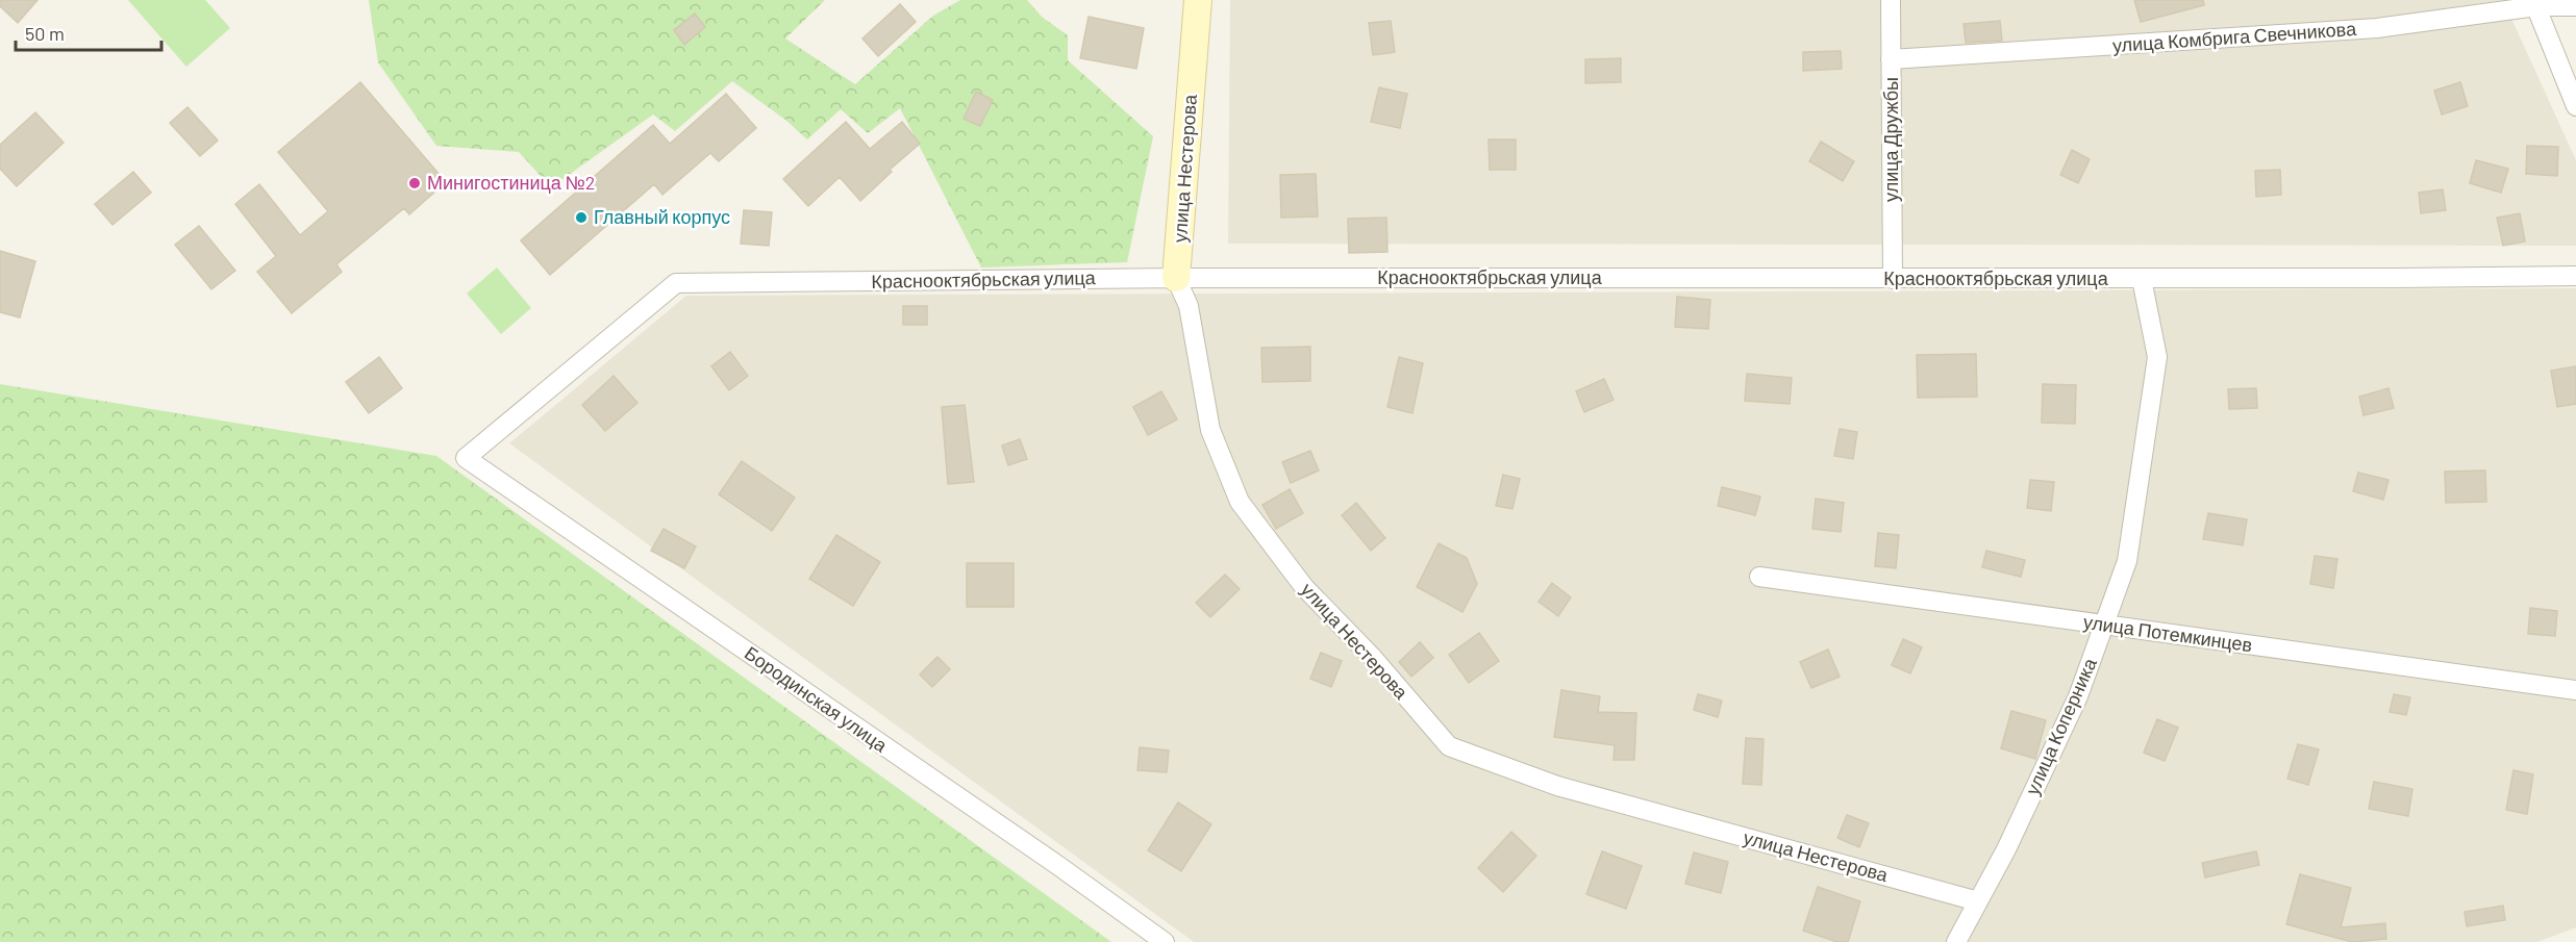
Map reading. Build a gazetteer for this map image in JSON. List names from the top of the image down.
{
  "streets": {
    "street": [
      "улица Комбрига Свечникова",
      "улица Дружбы",
      "улица Нестерова",
      "Краснооктябрьская улица",
      "улица Потемкинцев",
      "Бородинская улица",
      "улица Коперника"
    ]
  },
  "crossings": [
    ["улица Комбрига Свечникова", "улица Дружбы"],
    ["улица Дружбы", "Краснооктябрьская улица"],
    ["улица Нестерова", "Краснооктябрьская улица"],
    ["улица Нестерова", "улица Коперника"],
    ["Краснооктябрьская улица", "Бородинская улица"],
    ["Краснооктябрьская улица", "улица Коперника"],
    ["улица Потемкинцев", "улица Коперника"]
  ],
  "places": ["Минигостиница №2", "Главный корпус"],
  "scale_bar": "50 m"
}
